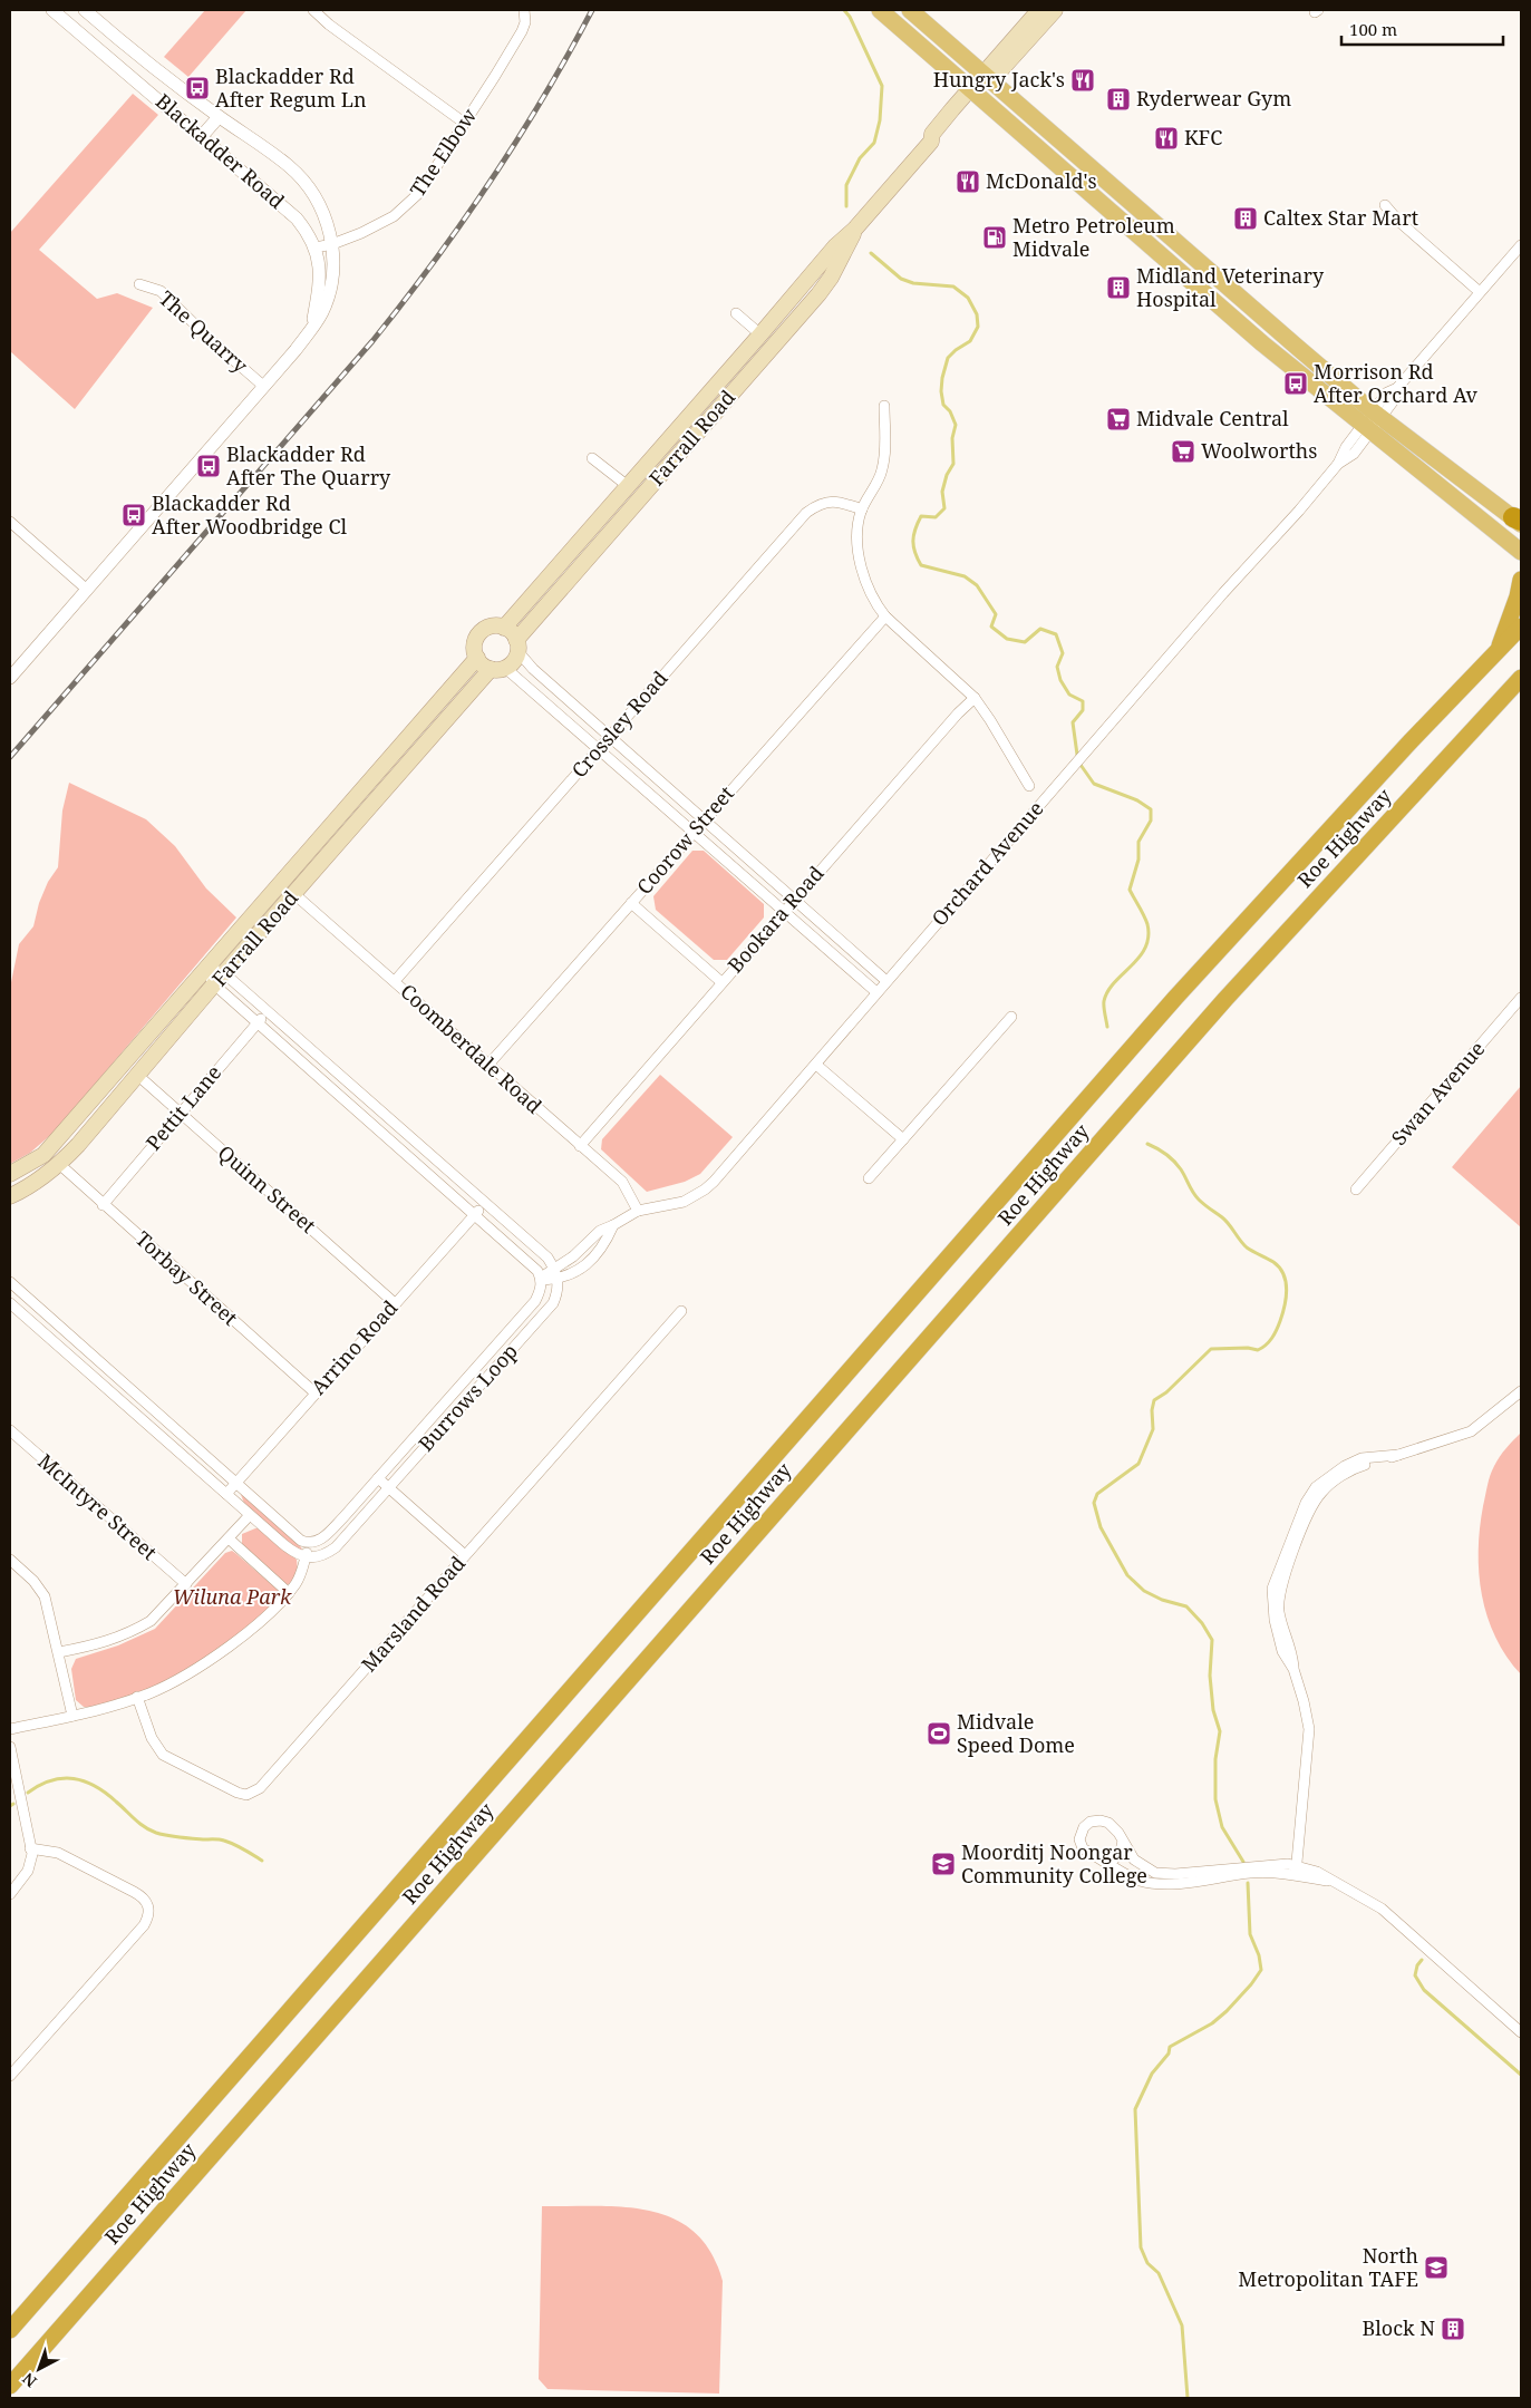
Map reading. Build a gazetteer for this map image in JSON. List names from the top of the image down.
{
  "streets": {
    "highway": ["Roe Highway"],
    "main road": ["Farrall Road"],
    "street": [
      "Blackadder Road",
      "The Elbow",
      "The Quarry",
      "Crossley Road",
      "Coorow Street",
      "Orchard Avenue",
      "Bookara Road",
      "Coomberdale Road",
      "Swan Avenue",
      "Pettit Lane",
      "Quinn Street",
      "Torbay Street",
      "Arrino Road",
      "Burrows Loop",
      "McIntyre Street",
      "Marsland Road"
    ]
  },
  "crossings": [
    ["Blackadder Road", "The Elbow"],
    ["Blackadder Road", "The Quarry"],
    ["Farrall Road", "Coomberdale Road"],
    ["Farrall Road", "Quinn Street"],
    ["Farrall Road", "Torbay Street"],
    ["Crossley Road", "Coomberdale Road"],
    ["Coorow Street", "Coomberdale Road"],
    ["Orchard Avenue", "Coomberdale Road"],
    ["Orchard Avenue", "Burrows Loop"],
    ["Bookara Road", "Coomberdale Road"],
    ["Pettit Lane", "Quinn Street"],
    ["Pettit Lane", "Torbay Street"],
    ["Quinn Street", "Arrino Road"],
    ["Torbay Street", "Arrino Road"]
  ],
  "parks": ["Wiluna Park"],
  "places": {
    "restaurant": ["Hungry Jack's", "KFC", "McDonald's"],
    "bus stop": [
      "Blackadder Rd After Regum Ln",
      "Morrison Rd After Orchard Av",
      "Blackadder Rd After The Quarry",
      "Blackadder Rd After Woodbridge Cl"
    ],
    "building": [
      "Ryderwear Gym",
      "Caltex Star Mart",
      "Midland Veterinary Hospital",
      "Block N"
    ],
    "fuel station": ["Metro Petroleum Midvale"],
    "supermarket": ["Midvale Central", "Woolworths"],
    "sports": ["Midvale Speed Dome"],
    "school or university": ["Moorditj Noongar Community College", "North Metropolitan TAFE"]
  },
  "scale_bar": "100 m",
  "north": "bottom left"
}
